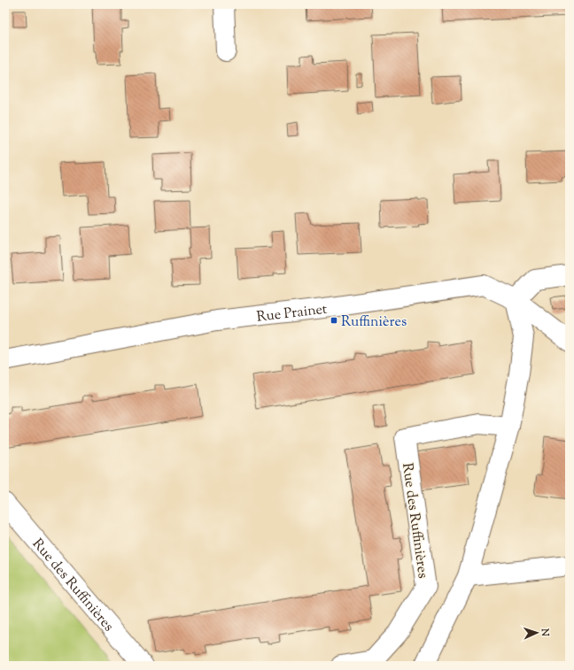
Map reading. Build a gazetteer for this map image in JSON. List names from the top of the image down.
{
  "streets": {
    "street": ["Rue Prainet", "Rue des Ruffinières"]
  },
  "places": {
    "transit": ["Ruffinières"]
  },
  "north": "right"
}
